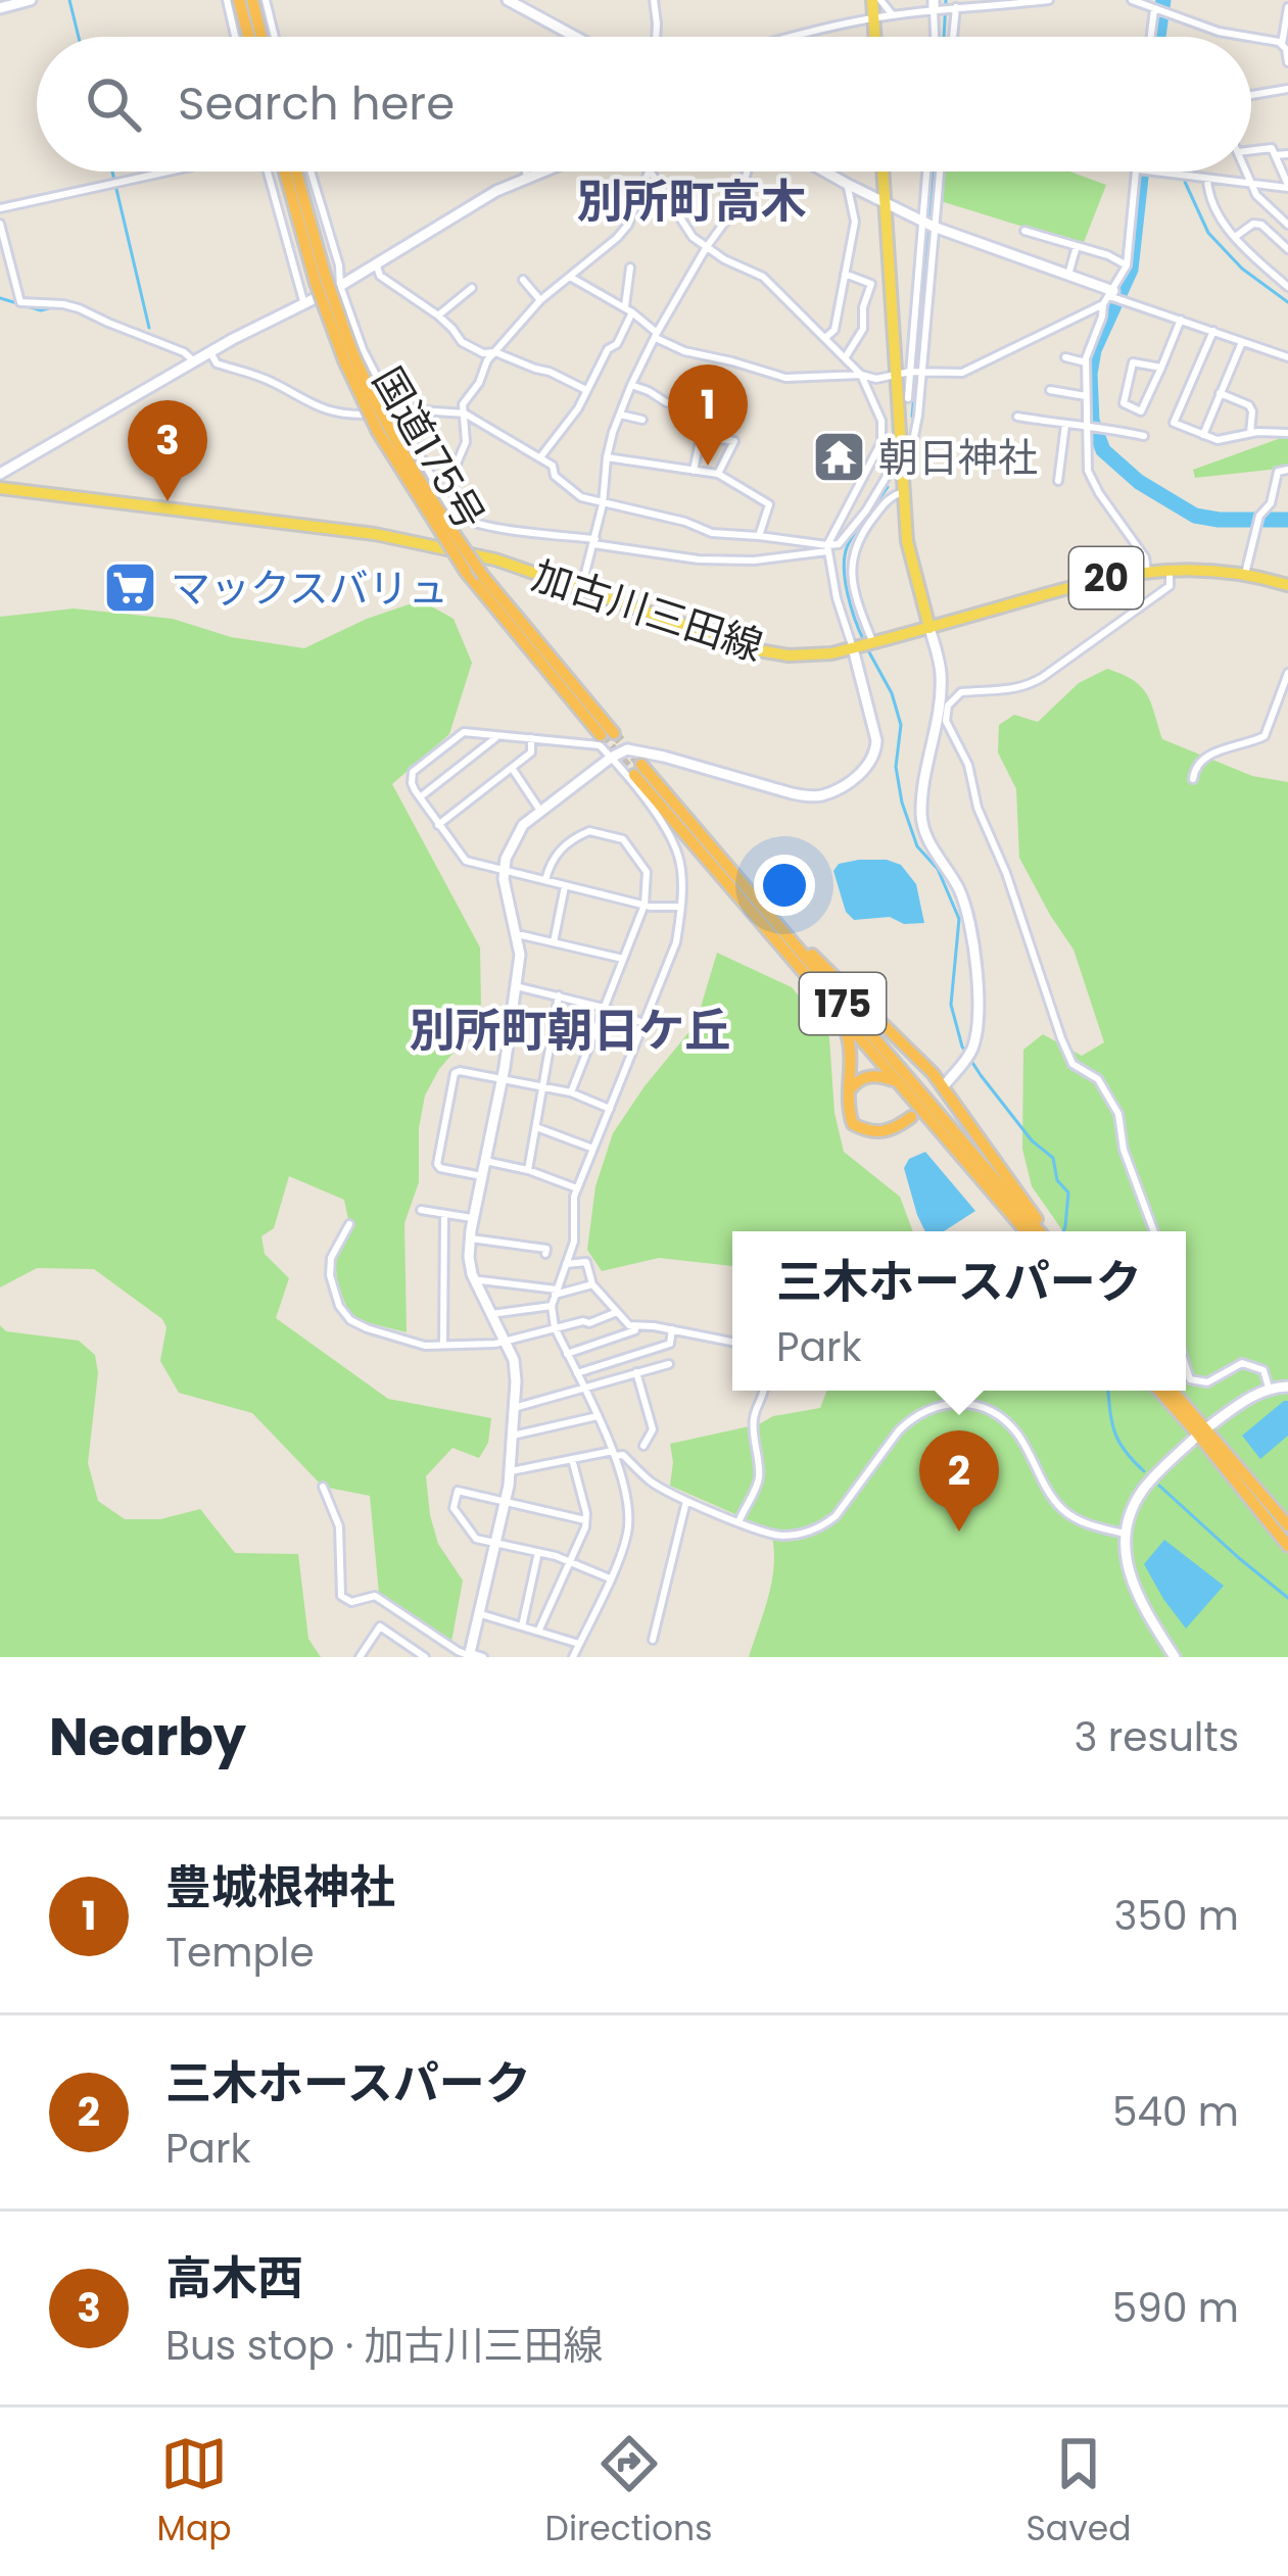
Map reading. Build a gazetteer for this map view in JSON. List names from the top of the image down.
{
  "streets": {
    "highway": ["国道175号", "175"],
    "main road": ["20", "加古川三田線"]
  },
  "districts": ["別所町高木", "別所町朝日ケ丘"],
  "places": {
    "temple": ["朝日神社"],
    "supermarket": ["マックスバリュ"]
  },
  "page": {
    "search": "Search here",
    "pins": ["1", "3", "2"],
    "popup": ["三木ホースパーク", "Park"],
    "heading": ["Nearby", "3 results"],
    "list": [
      {
        "mark": "1",
        "name": "豊城根神社",
        "note": "Temple",
        "value": "350 m"
      },
      {
        "mark": "2",
        "name": "三木ホースパーク",
        "note": "Park",
        "value": "540 m"
      },
      {
        "mark": "3",
        "name": "高木西",
        "note": "Bus stop · 加古川三田線",
        "value": "590 m"
      }
    ],
    "nav": ["Map", "Directions", "Saved"]
  }
}
